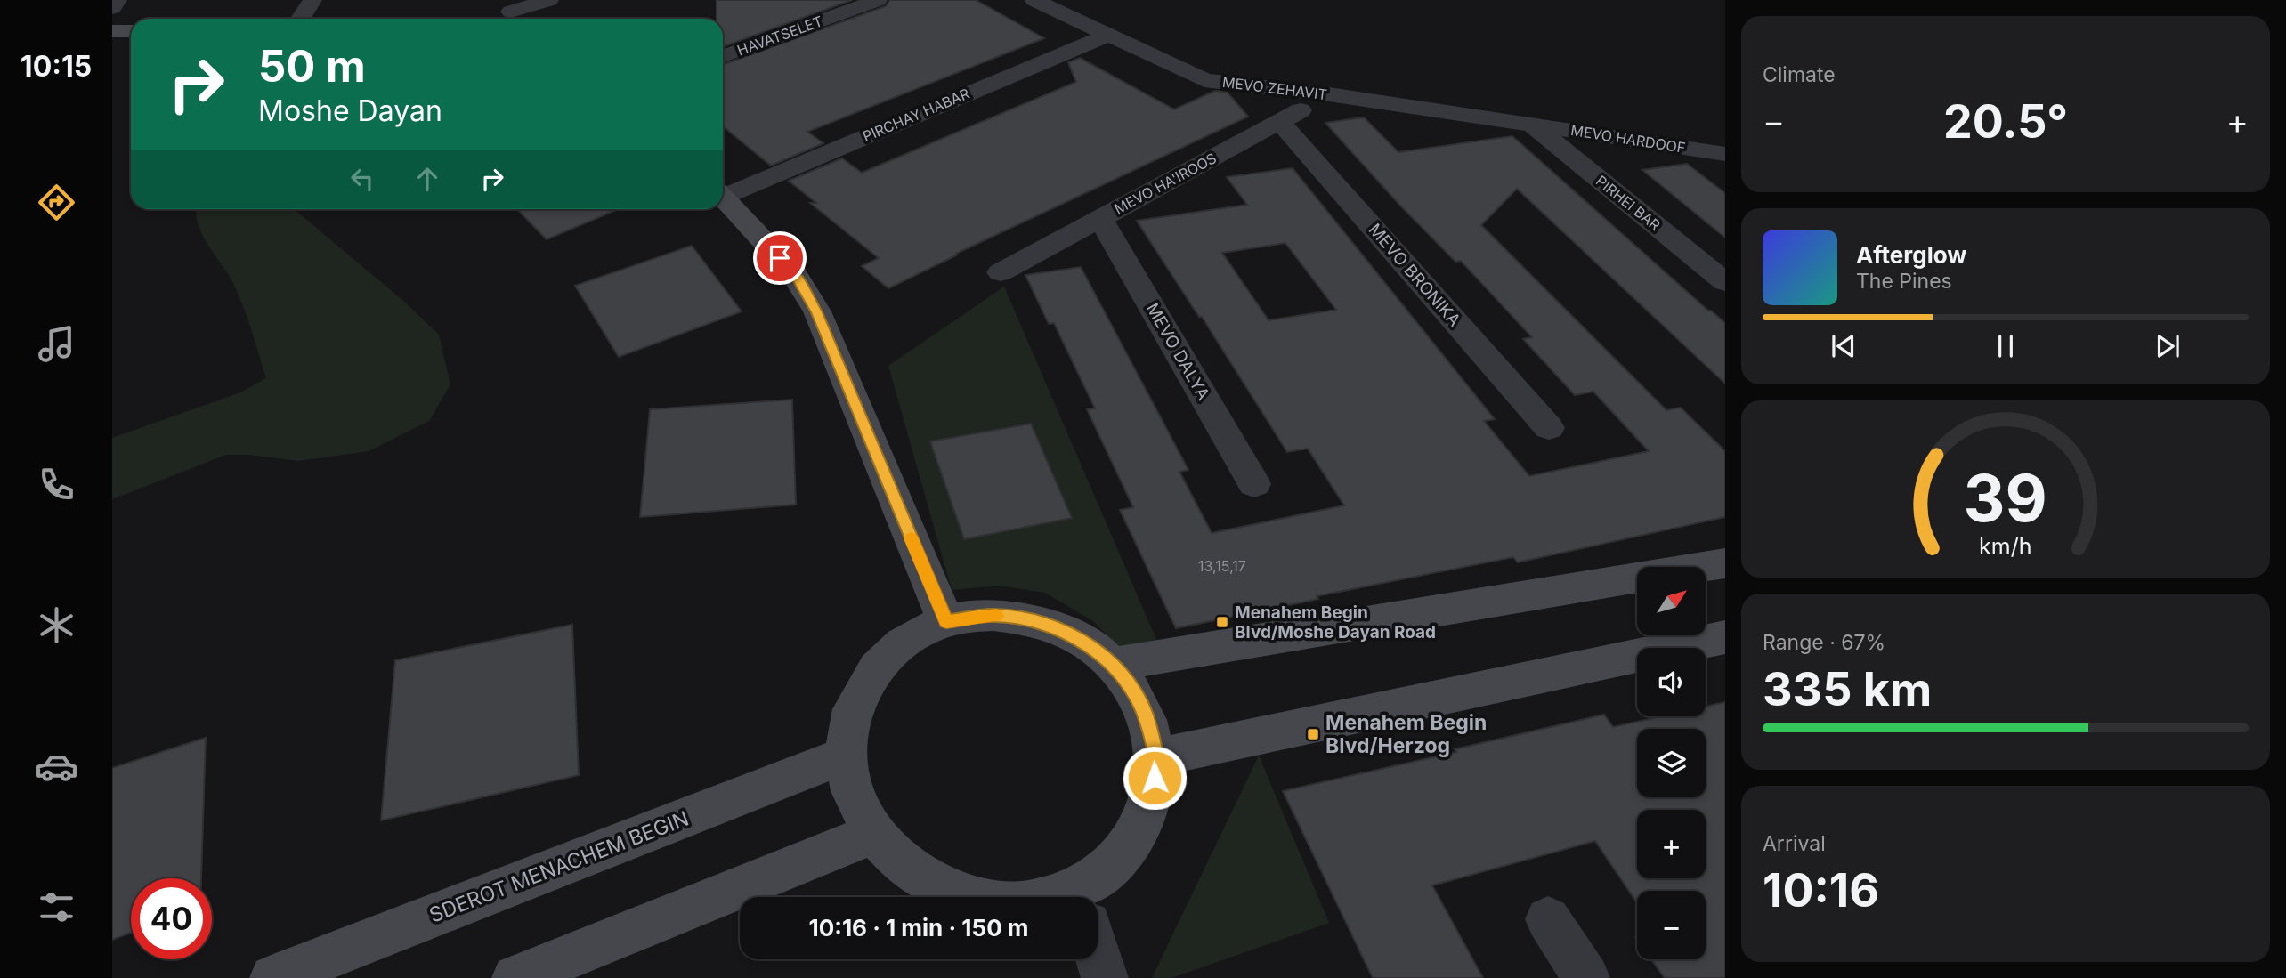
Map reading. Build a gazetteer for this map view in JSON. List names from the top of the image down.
{
  "streets": {
    "street": [
      "HAVATSELET",
      "MEVO ZEHAVIT",
      "PIRCHAY HABAR",
      "MEVO HARDOOF",
      "MEVO HA'IROOS",
      "PIRHEI BAR",
      "MEVO BRONIKA",
      "MEVO DALYA",
      "SDEROT MENACHEM BEGIN"
    ]
  },
  "crossings": [
    ["MEVO ZEHAVIT", "PIRCHAY HABAR"],
    ["MEVO ZEHAVIT", "MEVO HARDOOF"],
    ["MEVO ZEHAVIT", "MEVO HA'IROOS"],
    ["MEVO ZEHAVIT", "PIRHEI BAR"],
    ["MEVO HARDOOF", "PIRHEI BAR"],
    ["MEVO HA'IROOS", "MEVO BRONIKA"],
    ["MEVO HA'IROOS", "MEVO DALYA"]
  ],
  "places": {
    "transit": ["Menahem Begin Blvd/Moshe Dayan Road", "Menahem Begin Blvd/Herzog"]
  },
  "house_numbers": ["13,15,17"],
  "north": "top right",
  "page": {
    "tabs": "10:15",
    "tile": [
      "Climate",
      ["Range · 67%", "335 km"],
      ["Arrival", "10:16"]
    ],
    "turn": ["50 m", "Moshe Dayan"],
    "heat": ["−", "20.5°", "+"],
    "song": ["Afterglow", "The Pines"],
    "map_buttons": ["+", "−"],
    "limit": "40",
    "trip": "10:16 · 1 min · 150 m",
    "gauge": ["39", "km/h"]
  }
}
